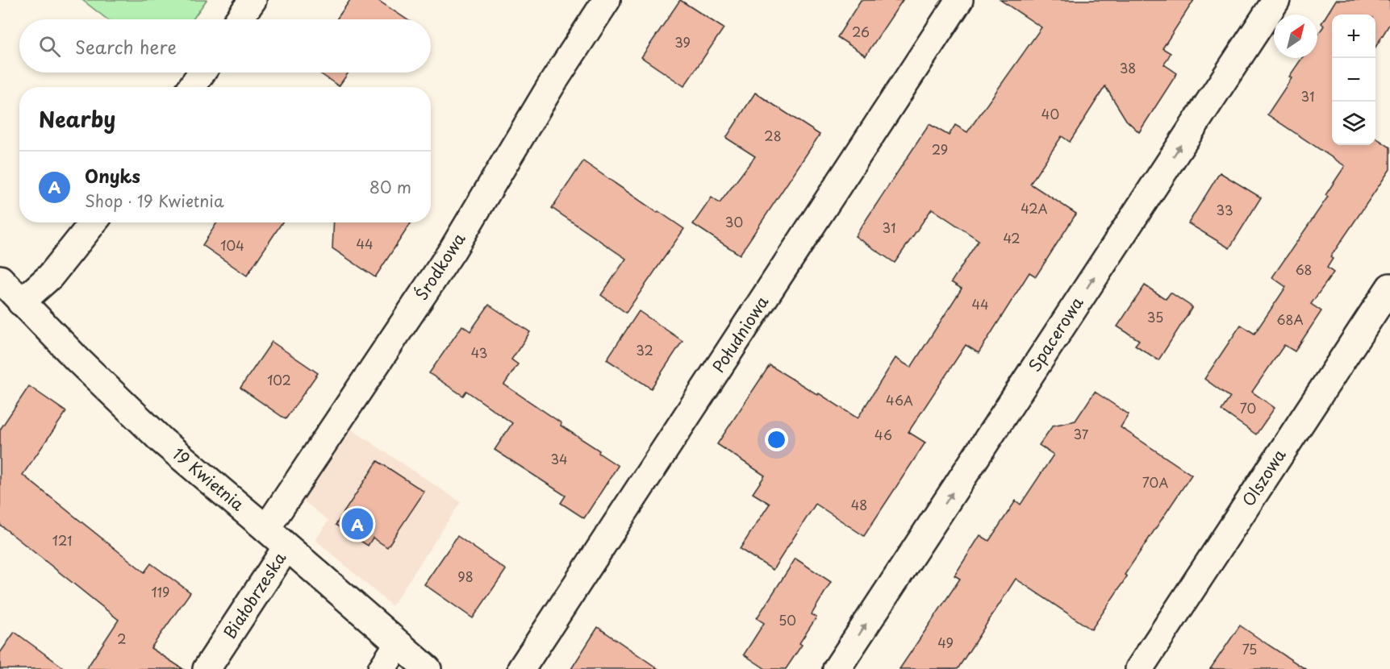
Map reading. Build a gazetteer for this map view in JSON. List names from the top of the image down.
{
  "streets": {
    "street": [
      "Środkowa",
      "Południowa",
      "Spacerowa",
      "Olszowa",
      "19 Kwietnia",
      "Białobrzeska"
    ]
  },
  "crossings": [
    ["Środkowa", "19 Kwietnia"],
    ["19 Kwietnia", "Białobrzeska"]
  ],
  "one_way": ["Spacerowa"],
  "house_numbers": [
    "26",
    "39",
    "38",
    "31",
    "40",
    "28",
    "29",
    "42A",
    "33",
    "30",
    "31",
    "42",
    "44",
    "104",
    "68",
    "44",
    "35",
    "68A",
    "32",
    "43",
    "102",
    "46A",
    "70",
    "37",
    "46",
    "34",
    "70A",
    "48",
    "121",
    "98",
    "119",
    "50",
    "2",
    "49",
    "75"
  ],
  "north": "top right",
  "page": {
    "map_buttons": ["+", "−"],
    "search": "Search here",
    "heading": "Nearby",
    "list": [
      {
        "mark": "A",
        "name": "Onyks",
        "note": "Shop · 19 Kwietnia",
        "value": "80 m"
      }
    ],
    "pins": "A"
  }
}
